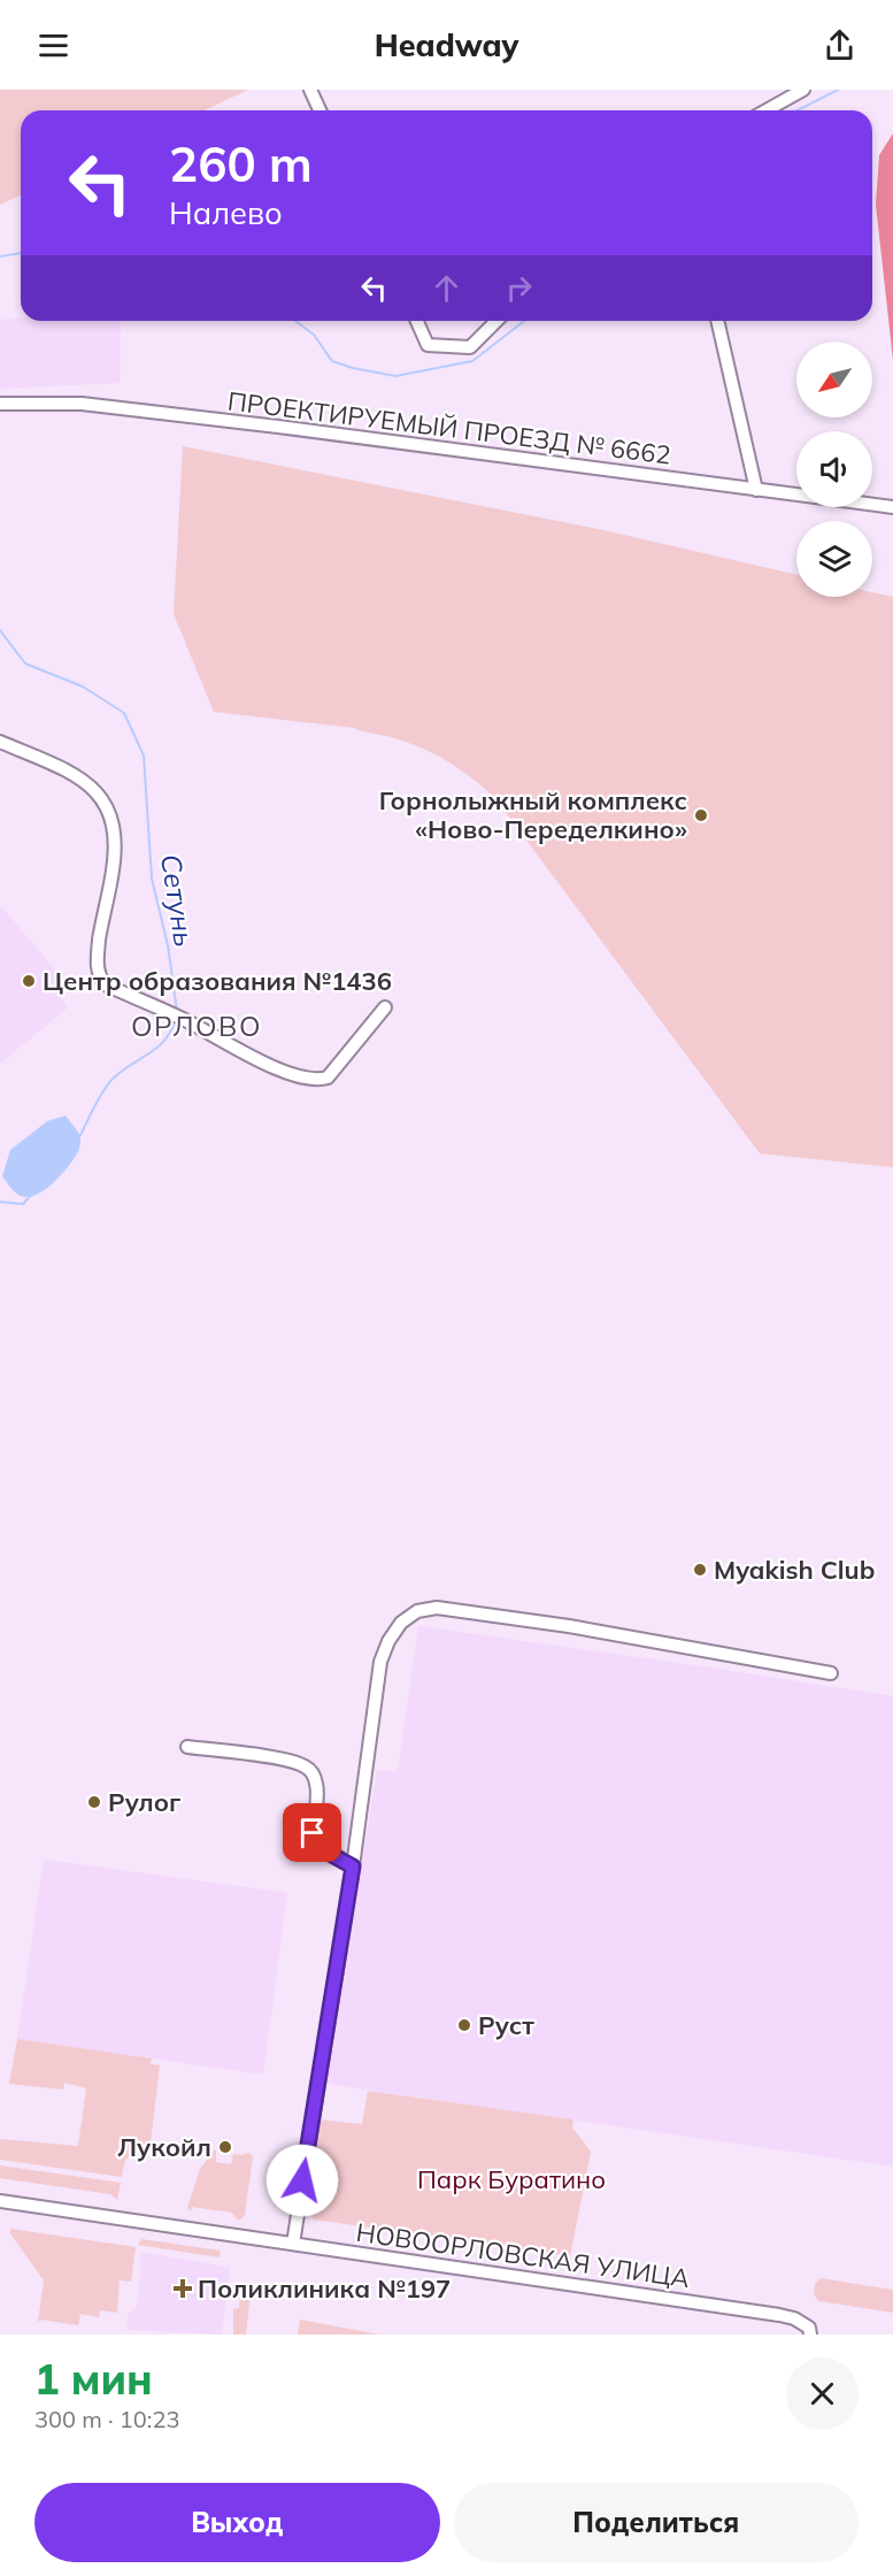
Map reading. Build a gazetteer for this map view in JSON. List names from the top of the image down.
{
  "streets": {
    "street": ["ПРОЕКТИРУЕМЫЙ ПРОЕЗД № 6662", "НОВООРЛОВСКАЯ УЛИЦА"]
  },
  "districts": ["ОРЛОВО"],
  "water": ["Сетунь"],
  "parks": ["Парк Буратино"],
  "places": {
    "other": [
      "Горнолыжный комплекс «Ново-Переделкино»",
      "Центр образования №1436",
      "Myakish Club",
      "Рулог",
      "Руст",
      "Лукойл"
    ],
    "health": ["Поликлиника №197"]
  },
  "north": "bottom left",
  "page": {
    "header": "Headway",
    "turn": ["260 m", "Налево"],
    "heading": ["1 мин", "300 m · 10:23"],
    "buttons": ["Выход", "Поделиться"]
  }
}
